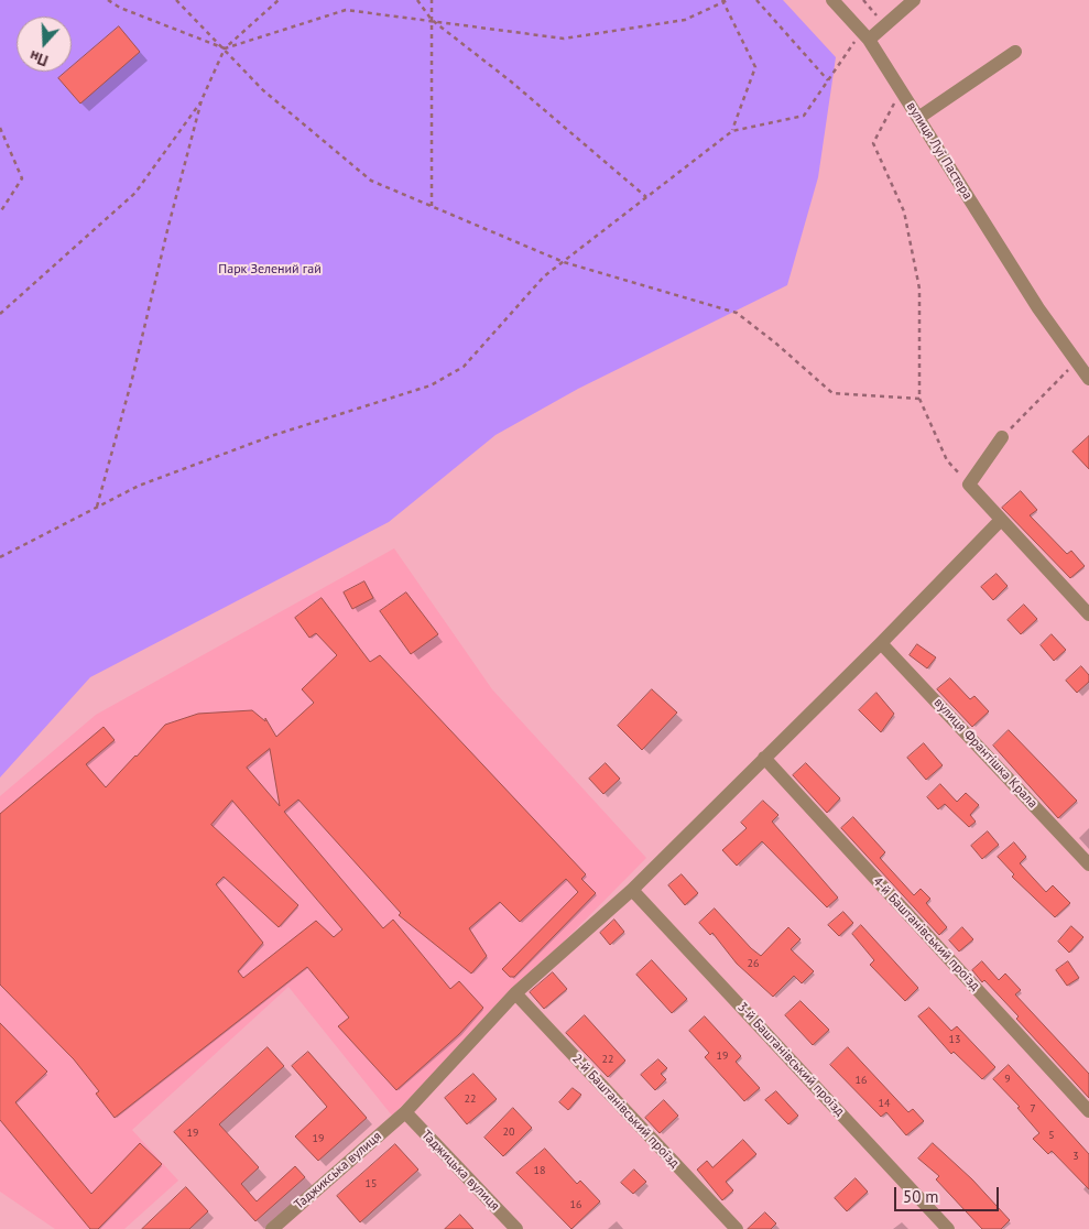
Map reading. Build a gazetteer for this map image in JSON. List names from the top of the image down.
{
  "streets": {
    "street": [
      "вулиця Луї Пастера",
      "вулиця Франтішка Крала",
      "4-й Баштанівський проїзд",
      "3-й Баштанівський проїзд",
      "2-й Баштанівський проїзд",
      "Таджикська вулиця",
      "Таджицька вулиця"
    ]
  },
  "crossings": [
    ["вулиця Франтішка Крала", "Таджикська вулиця"],
    ["4-й Баштанівський проїзд", "Таджикська вулиця"],
    ["3-й Баштанівський проїзд", "Таджикська вулиця"],
    ["2-й Баштанівський проїзд", "Таджикська вулиця"],
    ["Таджикська вулиця", "Таджицька вулиця"]
  ],
  "parks": ["Парк Зелений гай"],
  "house_numbers": [
    "26",
    "13",
    "19",
    "22",
    "9",
    "16",
    "22",
    "14",
    "7",
    "20",
    "19",
    "5",
    "19",
    "3",
    "18",
    "15",
    "16"
  ],
  "scale_bar": "50 m",
  "north": "bottom"
}
